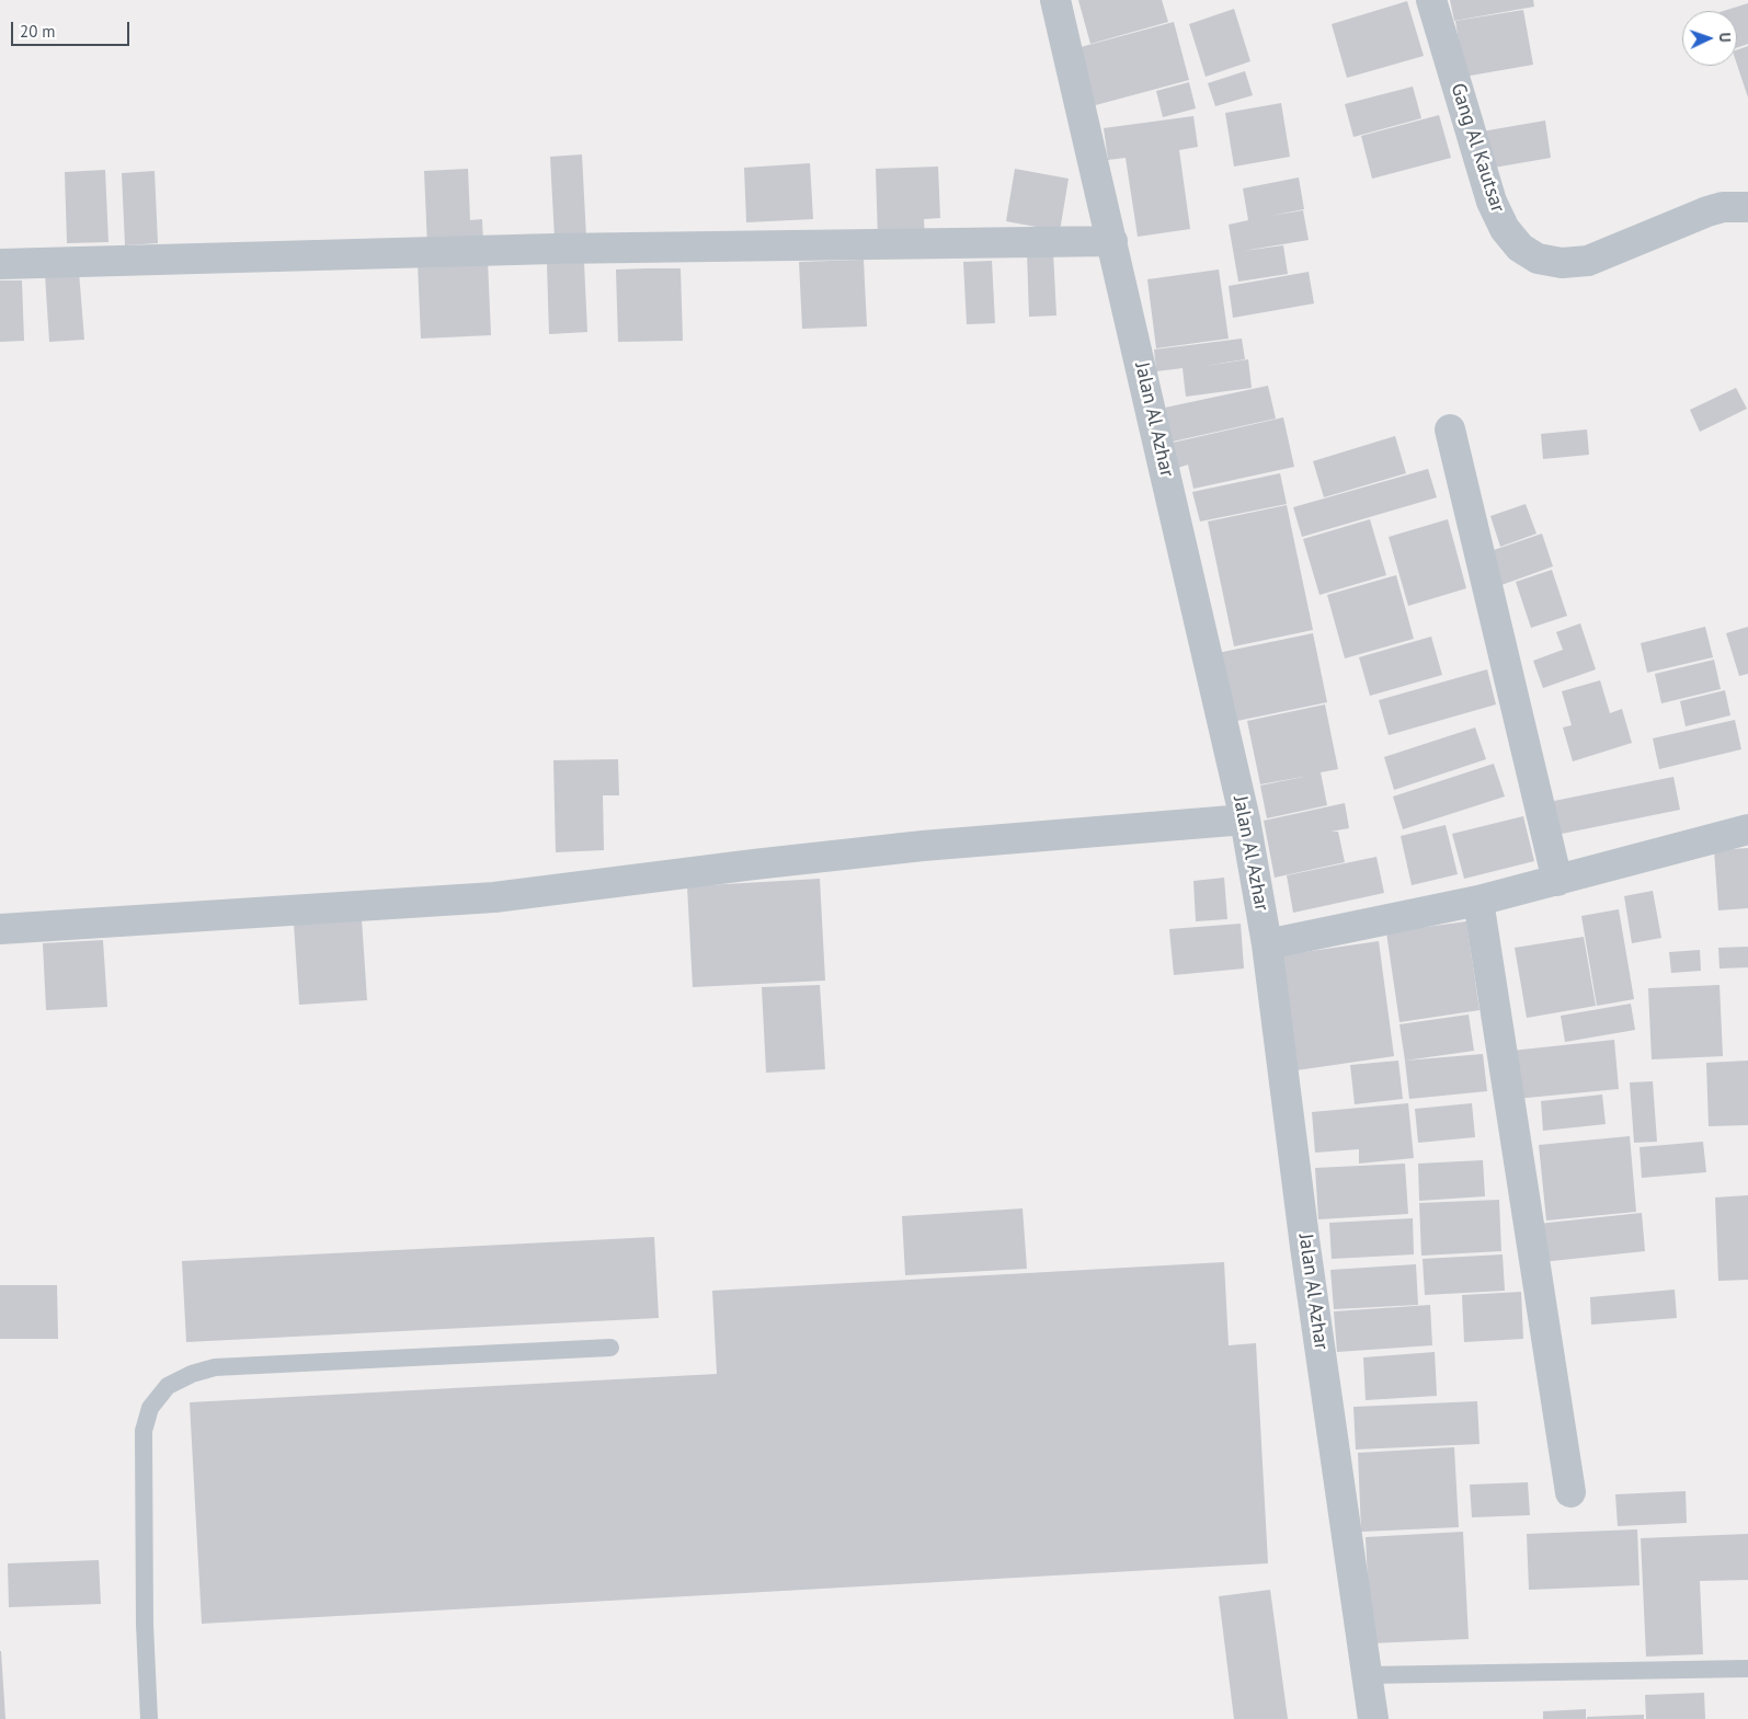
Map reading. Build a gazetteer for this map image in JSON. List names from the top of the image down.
{
  "streets": {
    "street": ["Gang Al Kautsar", "Jalan Al Azhar"]
  },
  "scale_bar": "20 m",
  "north": "right"
}
